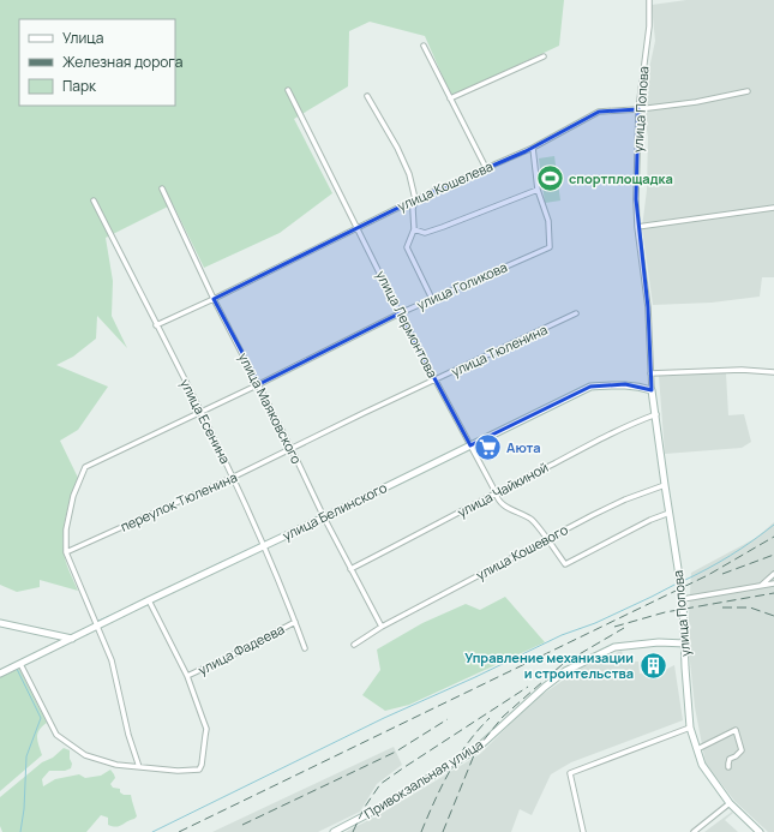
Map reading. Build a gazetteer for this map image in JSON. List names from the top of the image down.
{
  "streets": {
    "street": [
      "улица Попова",
      "улица Кошелева",
      "улица Голикова",
      "улица Лермонтова",
      "улица Тюленина",
      "улица Маяковского",
      "улица Есенина",
      "улица Чайкиной",
      "переулок Тюленина",
      "улица Белинского",
      "улица Кошевого",
      "улица Фадеева",
      "Привокзальная улица"
    ]
  },
  "crossings": [
    ["улица Попова", "улица Кошелева"],
    ["улица Попова", "улица Лермонтова"],
    ["улица Попова", "улица Чайкиной"],
    ["улица Попова", "улица Белинского"],
    ["улица Попова", "улица Кошевого"],
    ["улица Попова", "Привокзальная улица"],
    ["улица Кошелева", "улица Голикова"],
    ["улица Кошелева", "улица Лермонтова"],
    ["улица Кошелева", "улица Маяковского"],
    ["улица Кошелева", "улица Есенина"],
    ["улица Голикова", "улица Лермонтова"],
    ["улица Голикова", "улица Маяковского"],
    ["улица Голикова", "улица Есенина"],
    ["улица Голикова", "переулок Тюленина"],
    ["улица Лермонтова", "улица Тюленина"],
    ["улица Лермонтова", "улица Чайкиной"],
    ["улица Лермонтова", "улица Белинского"],
    ["улица Лермонтова", "улица Кошевого"],
    ["улица Тюленина", "улица Маяковского"],
    ["улица Тюленина", "переулок Тюленина"],
    ["улица Маяковского", "улица Чайкиной"],
    ["улица Маяковского", "переулок Тюленина"],
    ["улица Маяковского", "улица Белинского"],
    ["улица Маяковского", "улица Кошевого"],
    ["улица Есенина", "переулок Тюленина"],
    ["улица Есенина", "улица Белинского"],
    ["улица Есенина", "улица Фадеева"]
  ],
  "places": {
    "sports": ["спортплощадка"],
    "supermarket": ["Аюта"],
    "building": ["Управление механизации и строительства"]
  },
  "legend": ["Улица", "Железная дорога", "Парк"]
}
